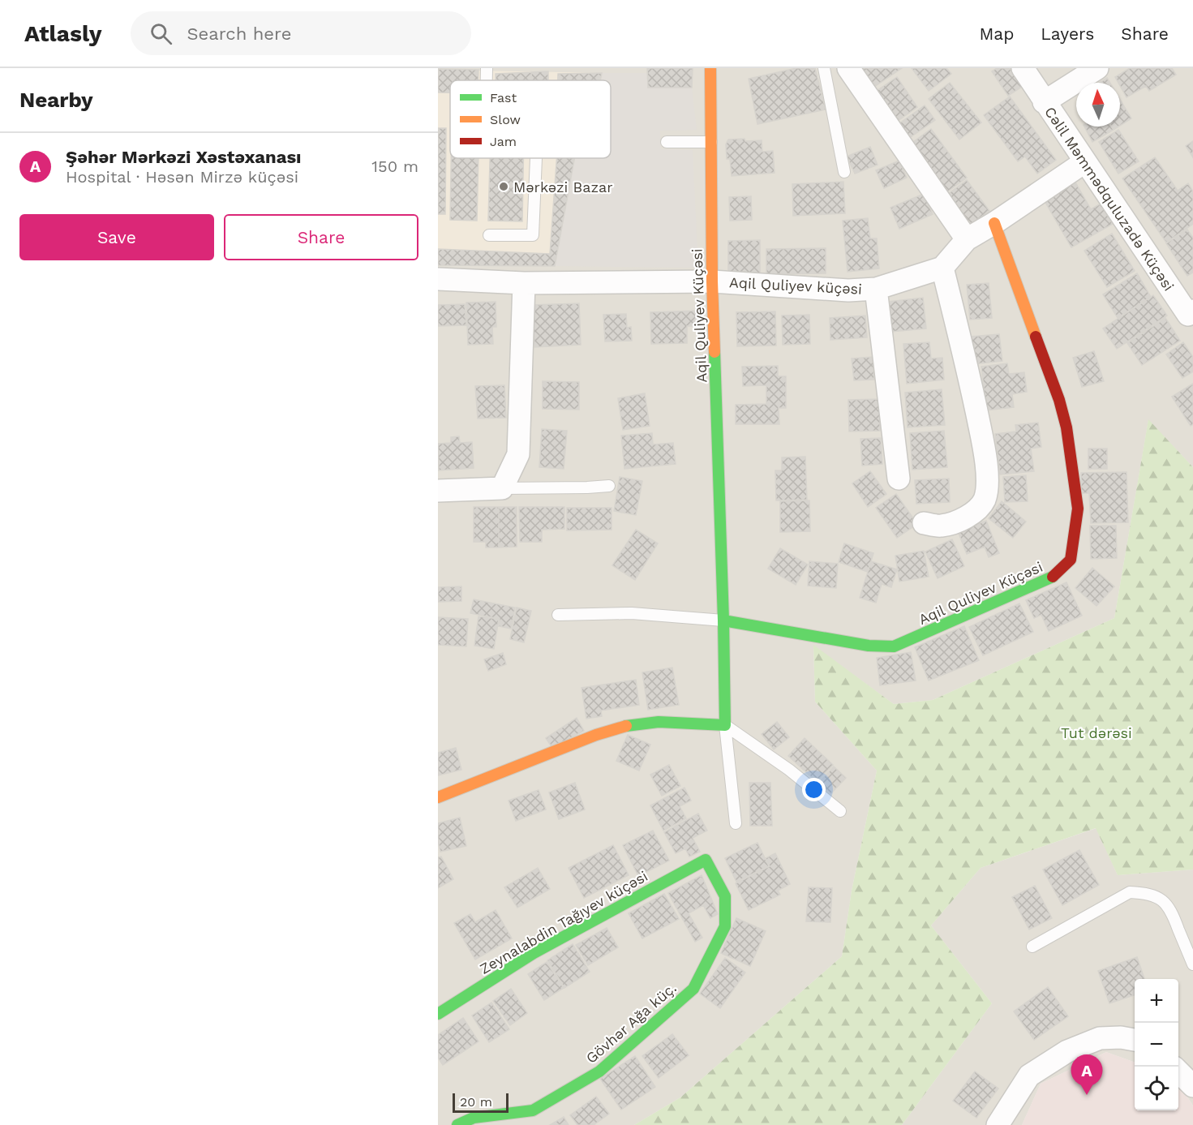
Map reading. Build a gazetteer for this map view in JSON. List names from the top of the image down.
{
  "streets": {
    "street": [
      "Cəlil Məmmədquluzadə Küçəsi",
      "Aqil Quliyev küçəsi",
      "Aqil Quliyev Küçəsi",
      "Zeynalabdin Tağıyev küçəsi",
      "Gövhər Ağa küç."
    ]
  },
  "crossings": [
    ["Aqil Quliyev küçəsi", "Aqil Quliyev Küçəsi"],
    ["Zeynalabdin Tağıyev küçəsi", "Gövhər Ağa küç."]
  ],
  "parks": ["Tut dərəsi"],
  "places": ["Mərkəzi Bazar"],
  "legend": ["Fast", "Slow", "Jam"],
  "scale_bar": "20 m",
  "north": "top",
  "page": {
    "header": "Atlasly",
    "search": "Search here",
    "nav": ["Map", "Layers", "Share"],
    "heading": "Nearby",
    "list": [
      {
        "mark": "A",
        "name": "Şəhər Mərkəzi Xəstəxanası",
        "note": "Hospital · Həsən Mirzə küçəsi",
        "value": "150 m"
      }
    ],
    "buttons": ["Save", "Share"],
    "map_buttons": ["+", "−"],
    "pins": "A",
    "scale": "20 m"
  }
}
